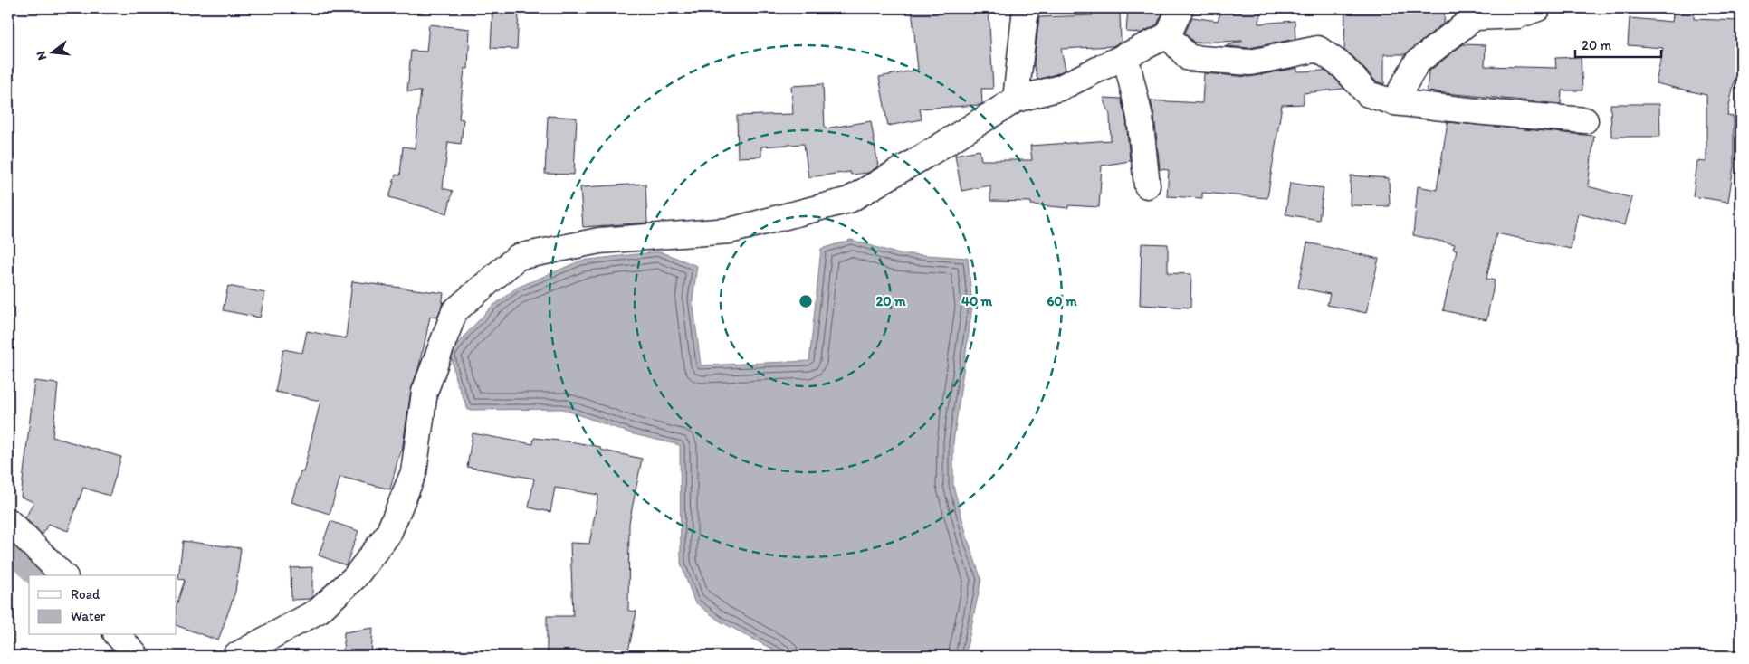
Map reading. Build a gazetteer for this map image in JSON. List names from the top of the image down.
{
  "legend": ["Road", "Water"],
  "scale_bar": "20 m",
  "north": "left",
  "rings": ["20 m", "40 m", "60 m"]
}
